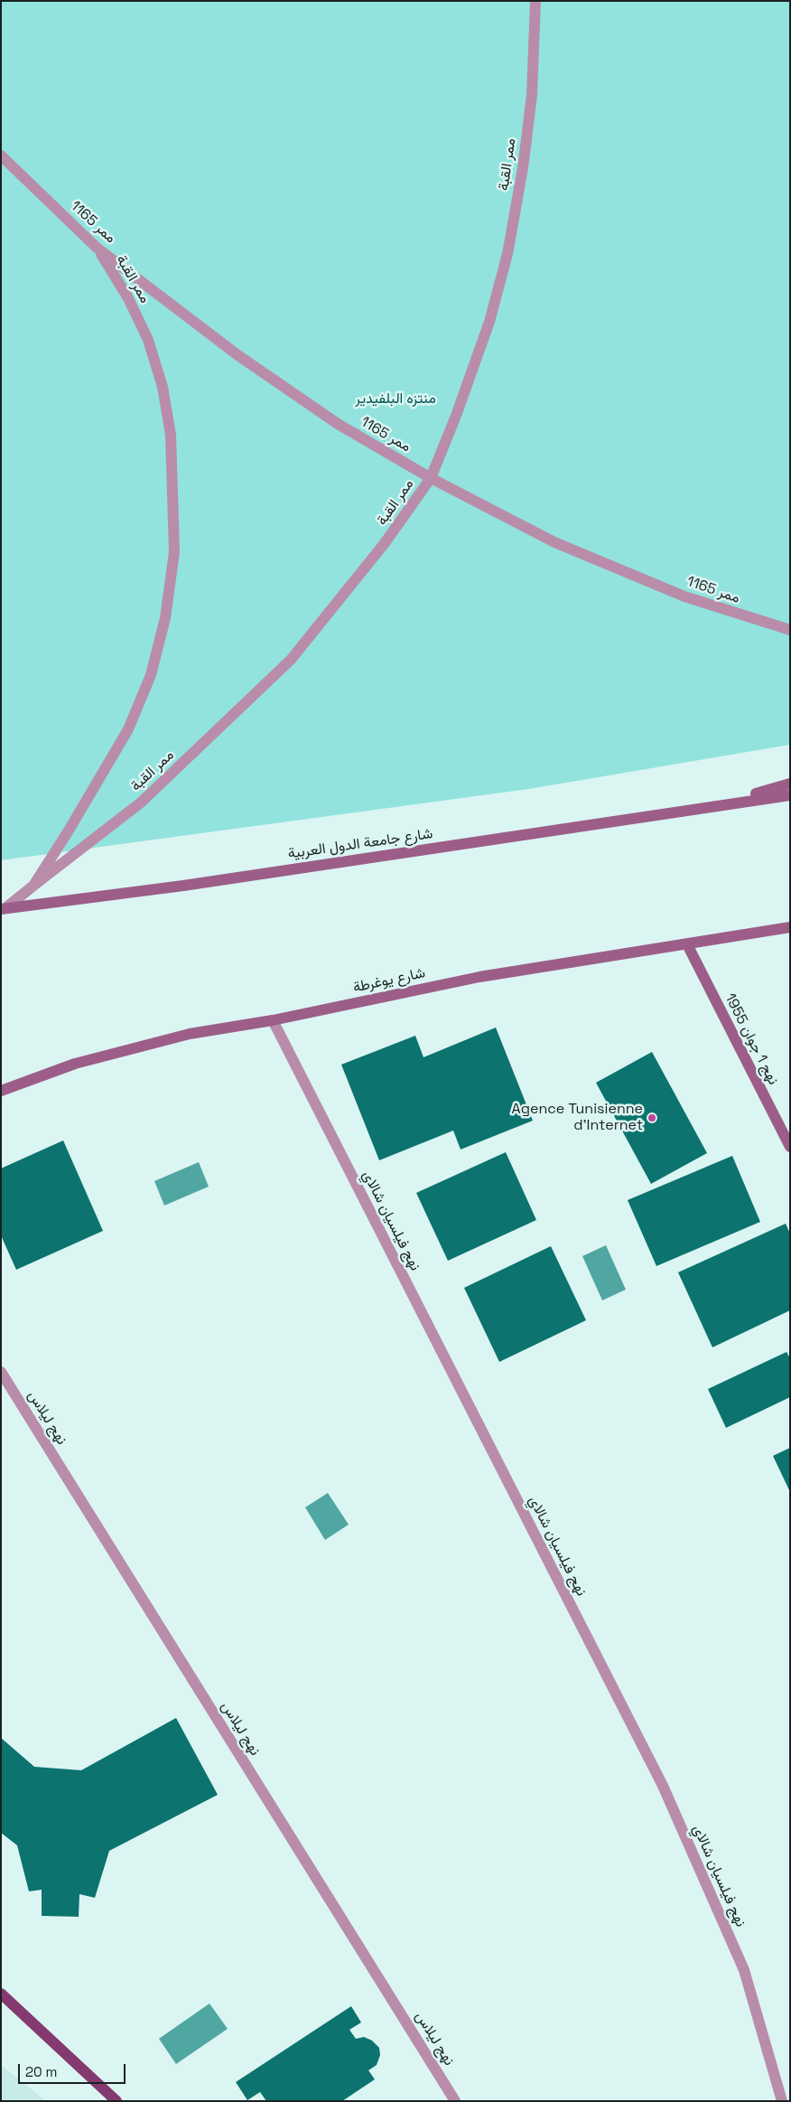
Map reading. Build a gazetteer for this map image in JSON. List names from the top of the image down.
{
  "streets": {
    "street": [
      "ممر القبة",
      "ممر 1165",
      "شارع جامعة الدول العربية",
      "شارع يوغرطة",
      "نهج 1 جوان 1955",
      "نهج فيلسيان شالاي",
      "نهج ليلاس"
    ]
  },
  "crossings": [
    ["ممر القبة", "ممر 1165"],
    ["ممر القبة", "شارع جامعة الدول العربية"],
    ["شارع يوغرطة", "نهج 1 جوان 1955"],
    ["شارع يوغرطة", "نهج فيلسيان شالاي"]
  ],
  "parks": ["منتزه البلفيدير"],
  "places": ["Agence Tunisienne d'Internet"],
  "scale_bar": "20 m"
}
